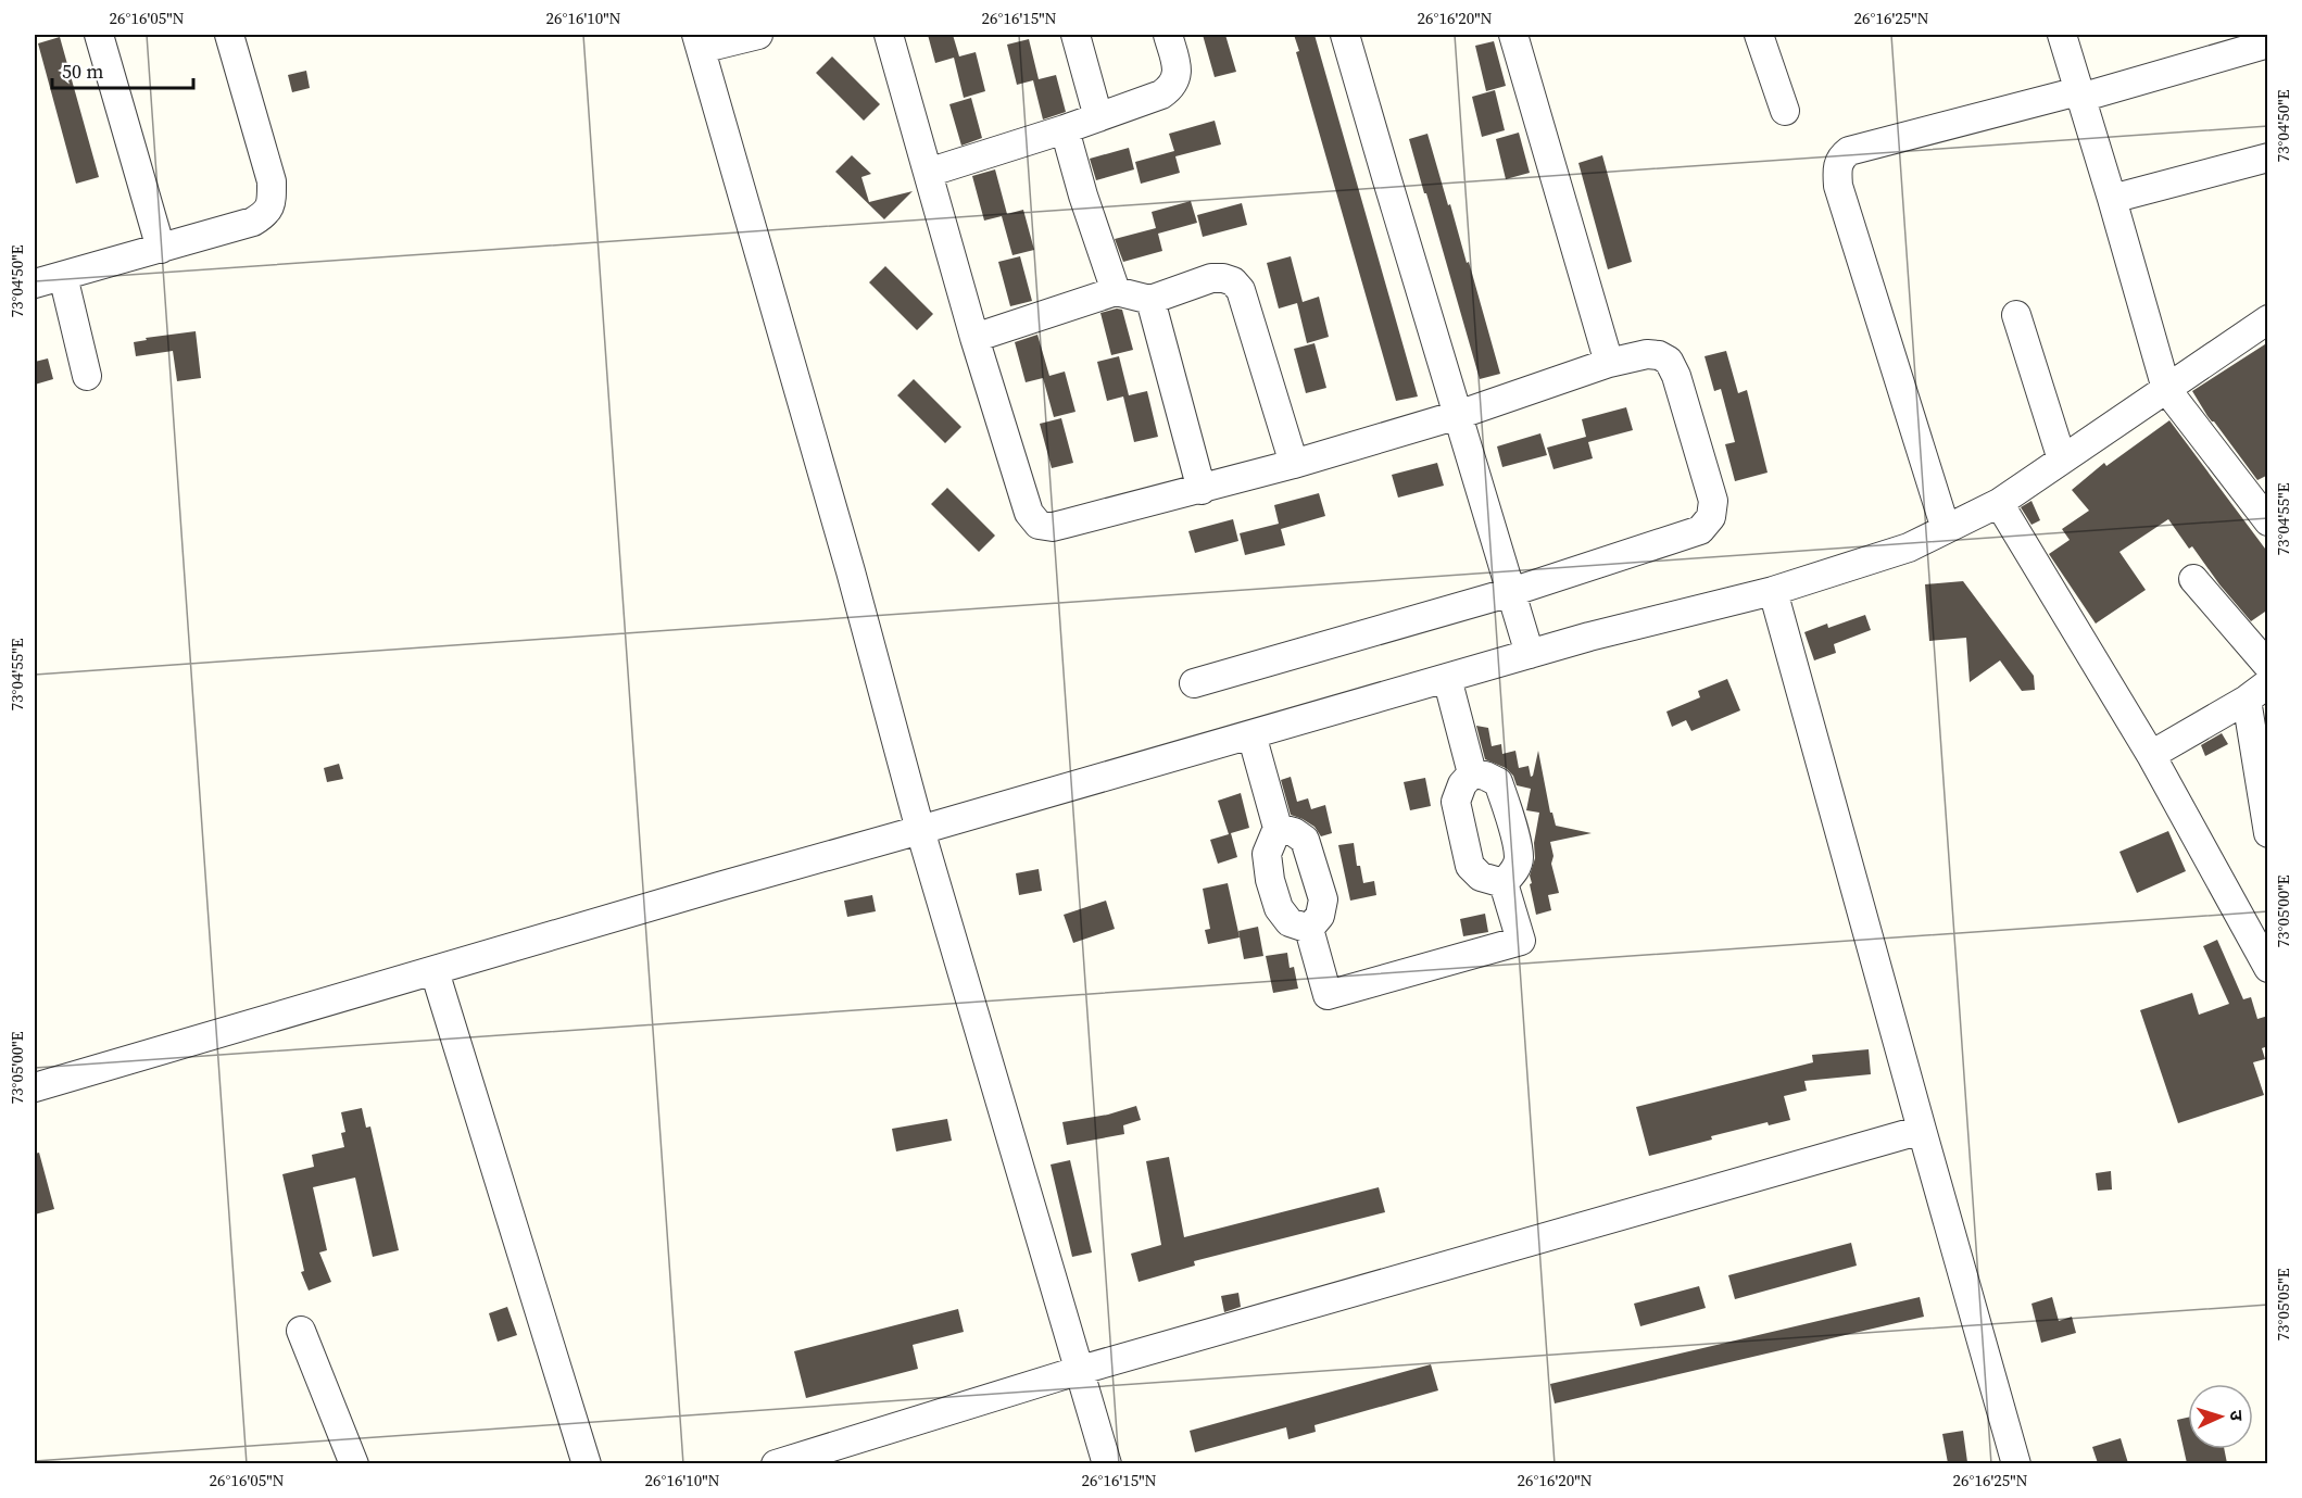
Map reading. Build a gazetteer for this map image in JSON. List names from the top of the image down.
{
  "scale_bar": "50 m",
  "north": "right",
  "coordinates": [
    "26°16'05\"N",
    "26°16'10\"N",
    "26°16'15\"N",
    "26°16'20\"N",
    "26°16'25\"N",
    "73°04'50\"E",
    "73°04'55\"E",
    "73°05'00\"E",
    "73°05'05\"E"
  ]
}
